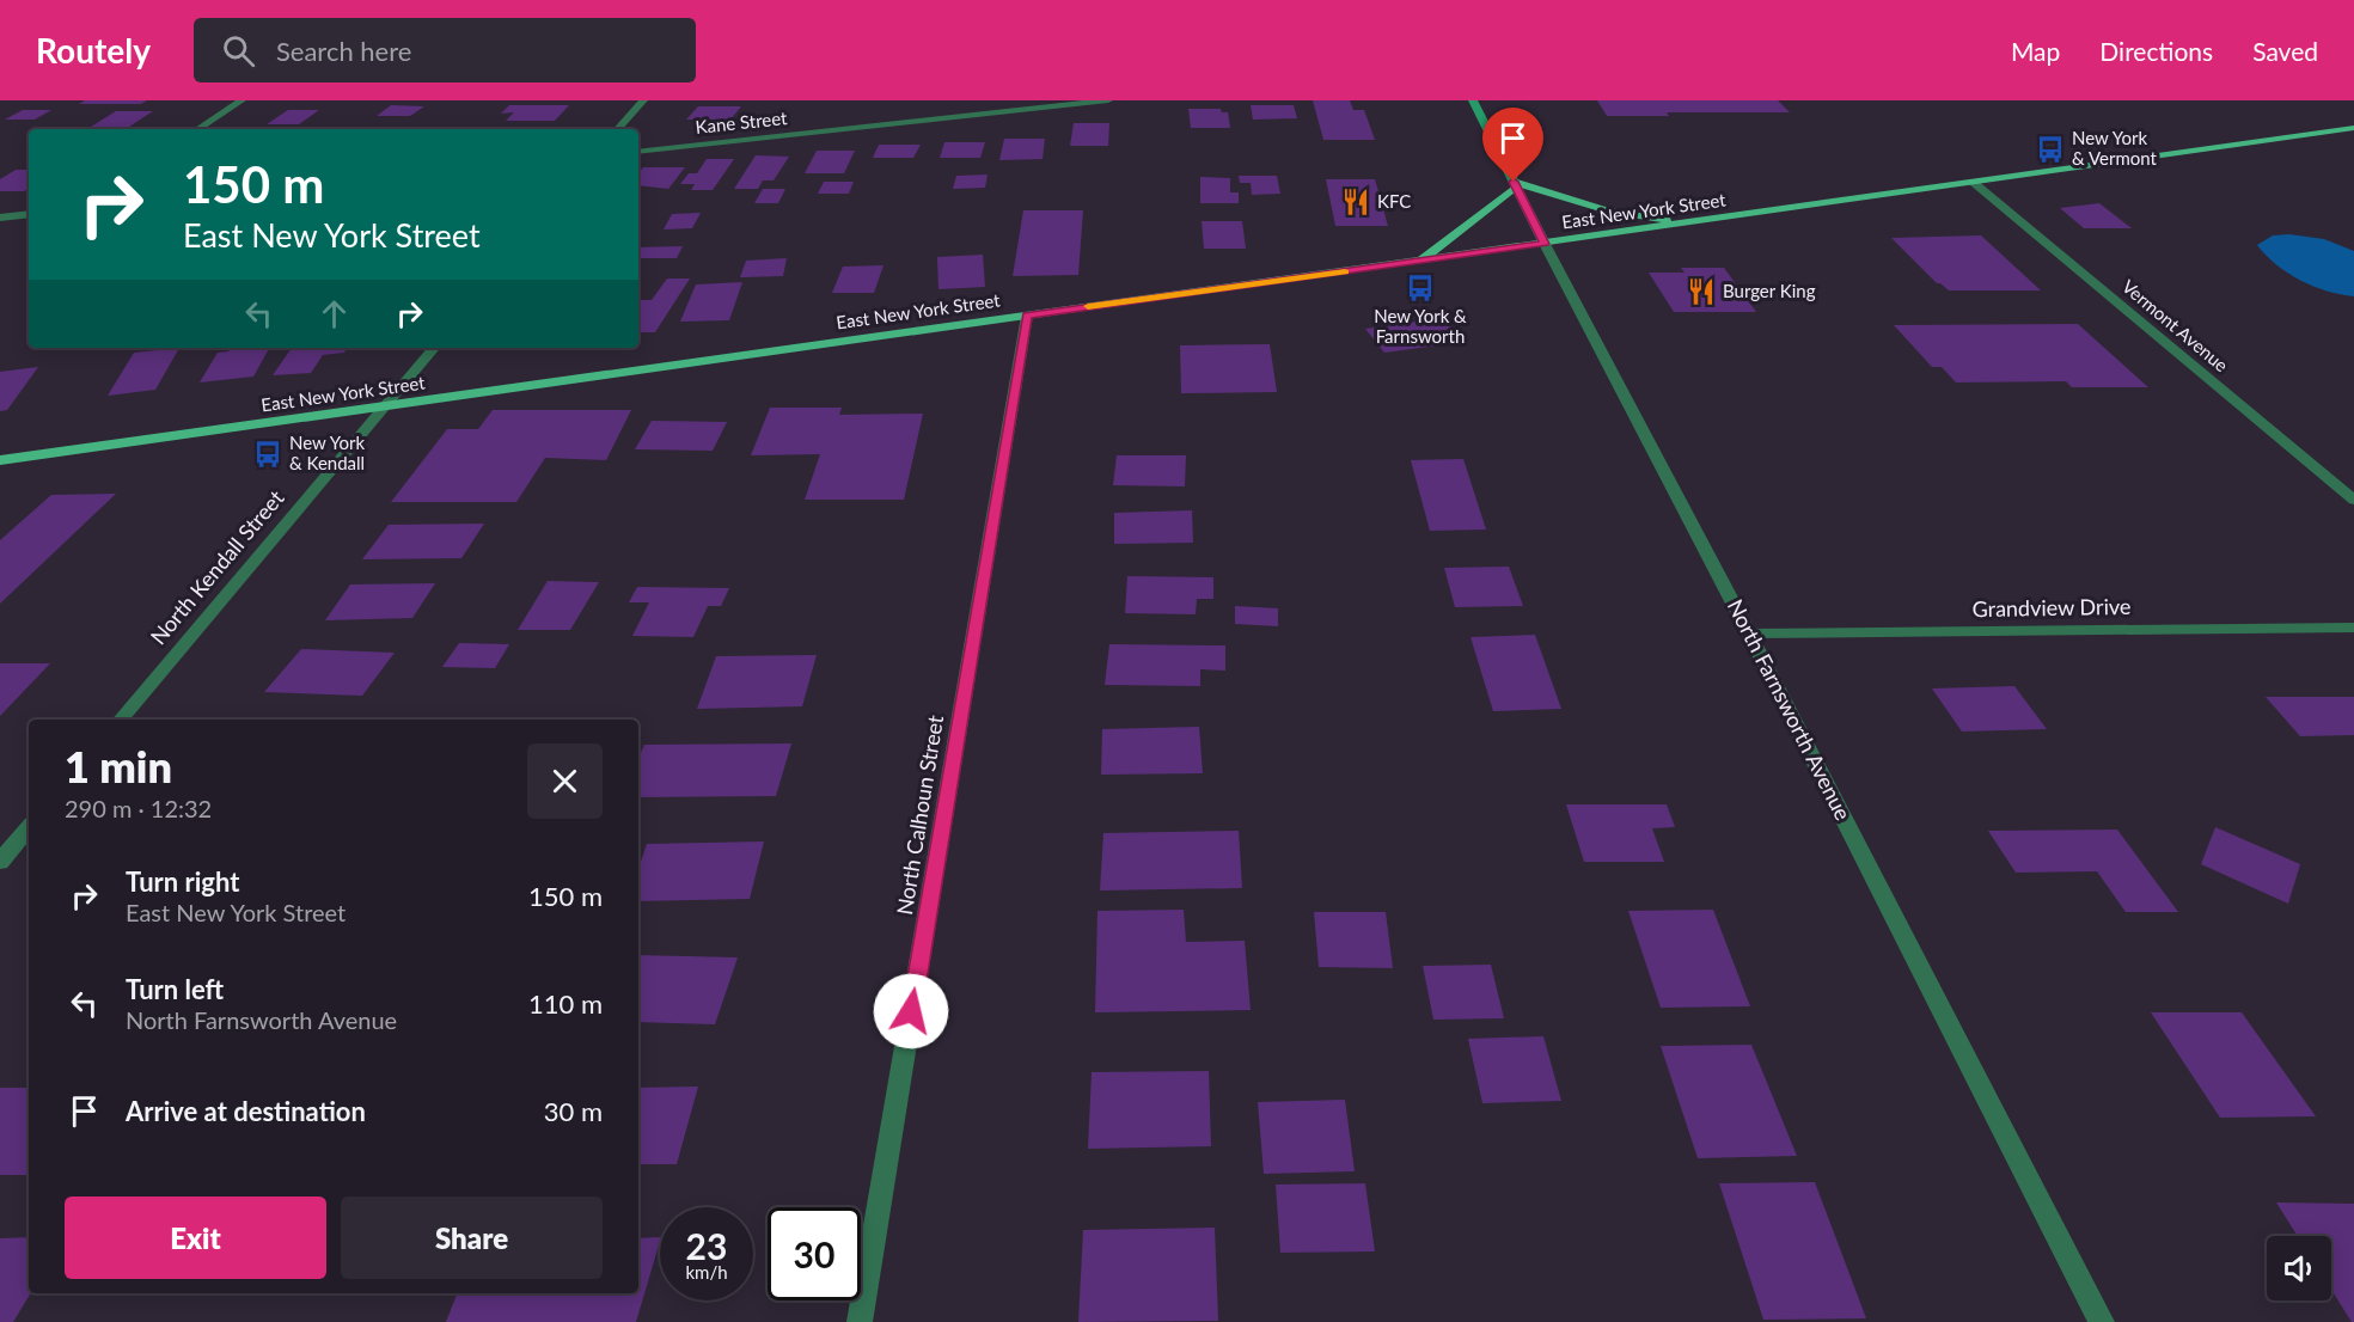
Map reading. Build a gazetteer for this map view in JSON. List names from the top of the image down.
{
  "streets": {
    "main road": ["East New York Street", "North Farnsworth Avenue"],
    "street": [
      "Kane Street",
      "Vermont Avenue",
      "North Kendall Street",
      "Grandview Drive",
      "North Calhoun Street"
    ]
  },
  "crossings": [
    ["East New York Street", "Vermont Avenue"],
    ["East New York Street", "North Kendall Street"],
    ["East New York Street", "North Farnsworth Avenue"],
    ["East New York Street", "North Calhoun Street"],
    ["Grandview Drive", "North Farnsworth Avenue"]
  ],
  "places": {
    "bus stop": ["New York & Vermont", "New York & Farnsworth", "New York & Kendall"],
    "restaurant": ["KFC", "Burger King"]
  },
  "page": {
    "header": "Routely",
    "search": "Search here",
    "nav": ["Map", "Directions", "Saved"],
    "turn": ["150 m", "East New York Street"],
    "heading": ["1 min", "290 m · 12:32"],
    "list": [
      {
        "name": "Turn right",
        "note": "East New York Street",
        "value": "150 m"
      },
      {
        "name": "Turn left",
        "note": "North Farnsworth Avenue",
        "value": "110 m"
      },
      {
        "name": "Arrive at destination",
        "value": "30 m"
      }
    ],
    "buttons": ["Exit", "Share"],
    "speed": "23 km/h",
    "limit": "30"
  }
}
